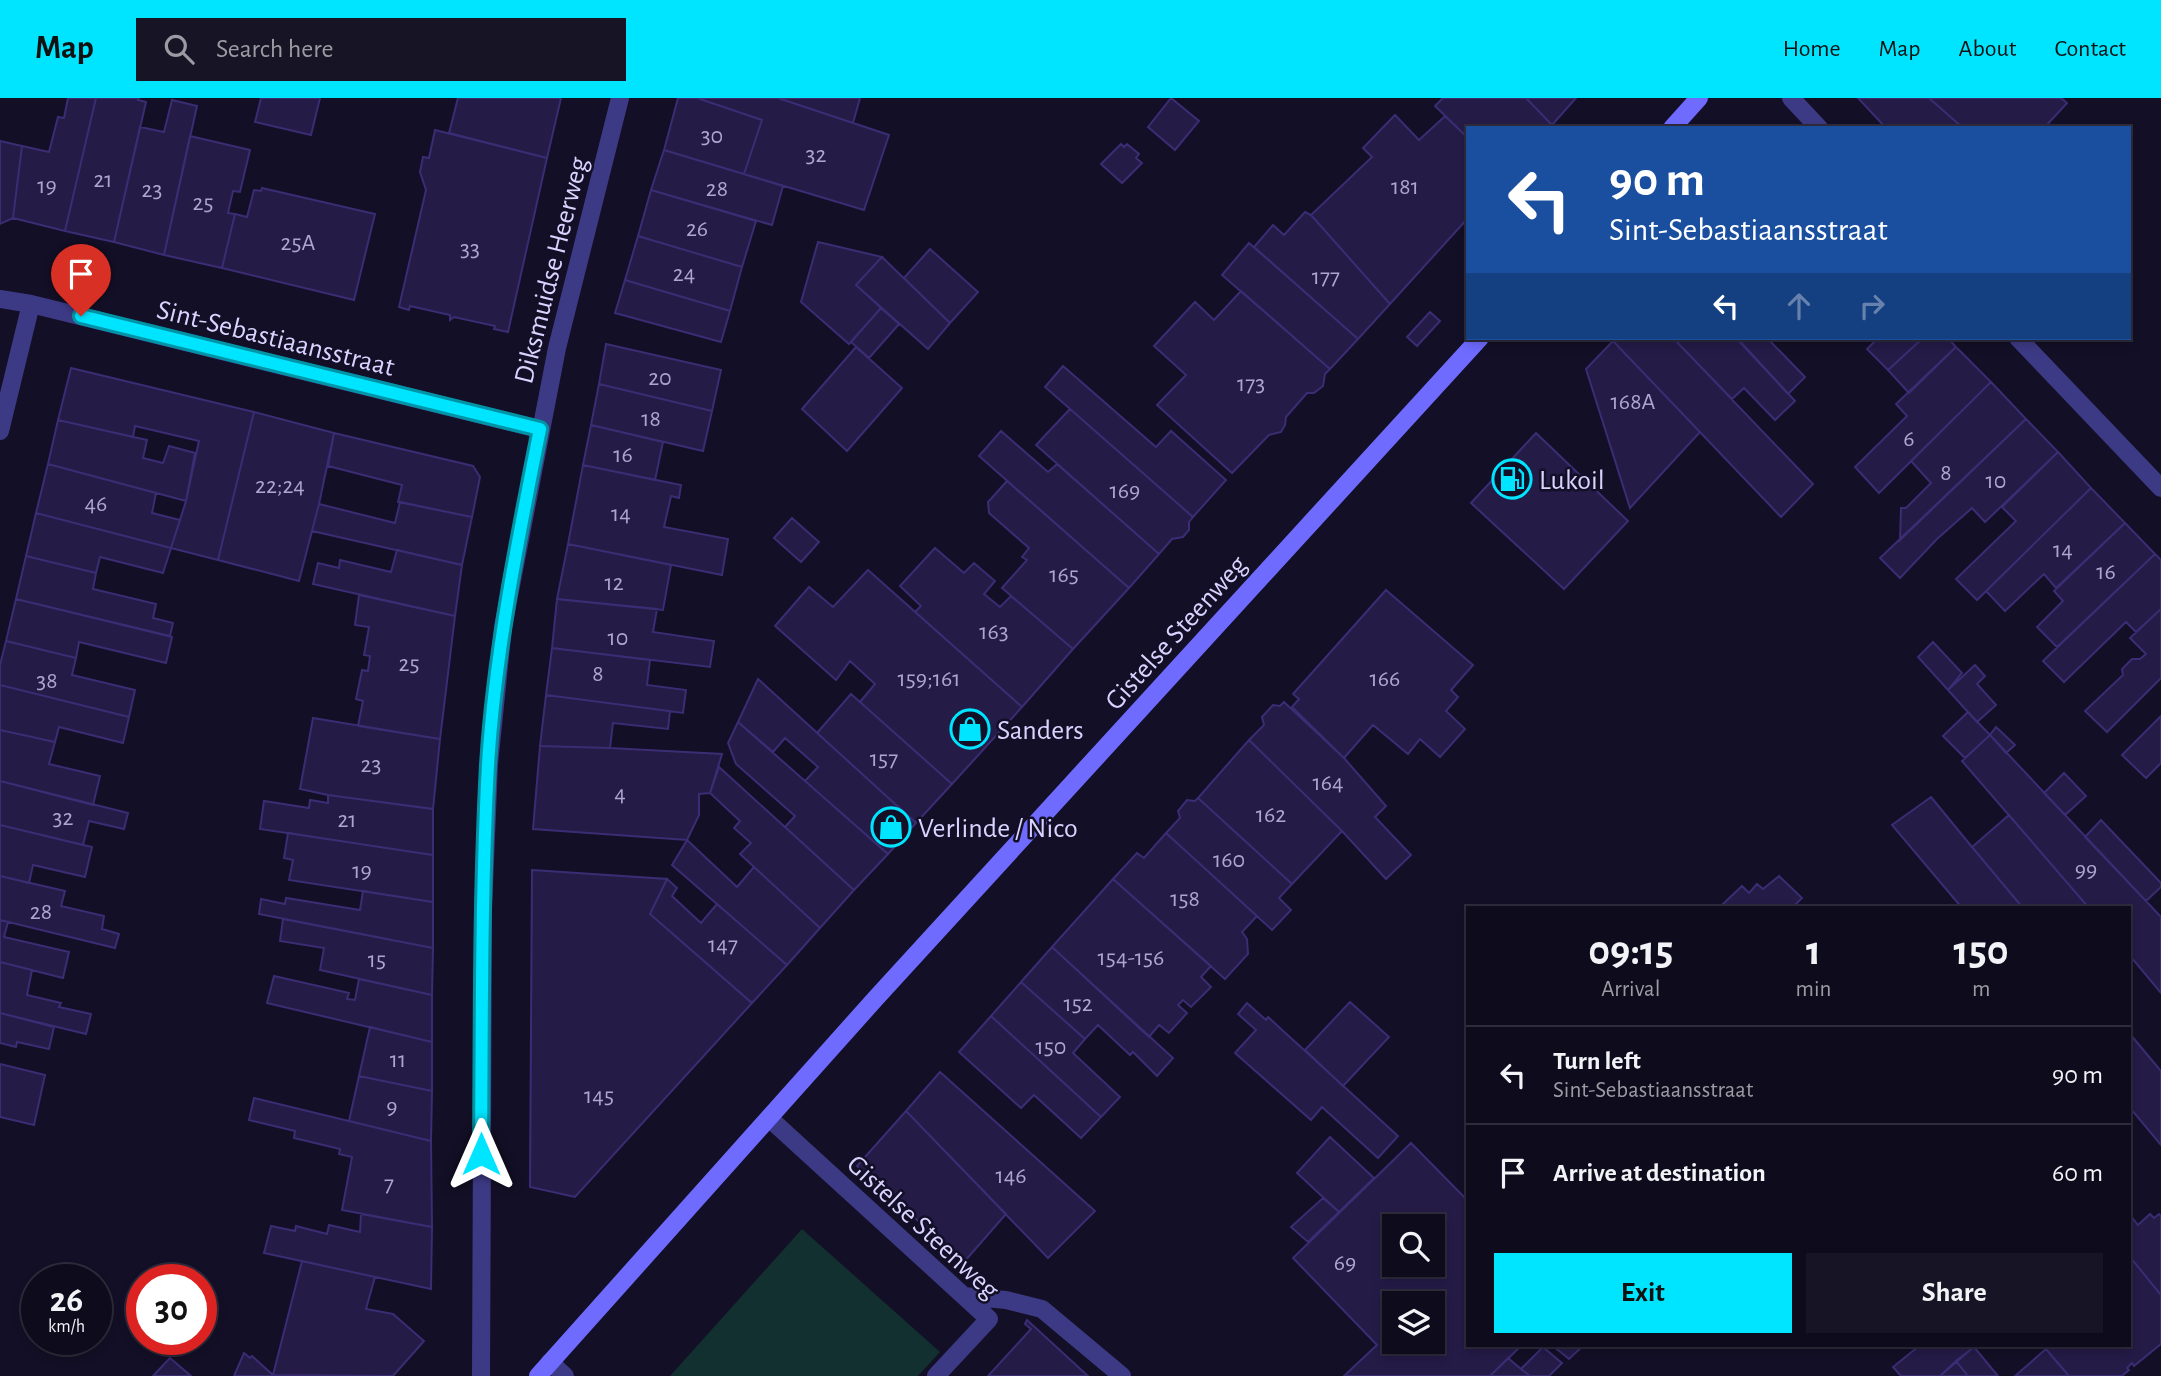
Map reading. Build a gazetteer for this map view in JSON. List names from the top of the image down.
{
  "streets": {
    "main road": ["Gistelse Steenweg"],
    "street": ["Diksmuidse Heerweg", "Sint-Sebastiaansstraat"]
  },
  "crossings": [
    ["Diksmuidse Heerweg", "Sint-Sebastiaansstraat"]
  ],
  "places": {
    "fuel station": ["Lukoil"],
    "shop": ["Sanders", "Verlinde / Nico"]
  },
  "house_numbers": [
    "30",
    "32",
    "21",
    "19",
    "181",
    "28",
    "23",
    "25",
    "26",
    "25A",
    "33",
    "24",
    "177",
    "20",
    "173",
    "168A",
    "18",
    "6",
    "16",
    "8",
    "10",
    "22;24",
    "169",
    "46",
    "14",
    "14",
    "16",
    "165",
    "12",
    "163",
    "10",
    "25",
    "8",
    "159;161",
    "166",
    "38",
    "157",
    "23",
    "164",
    "4",
    "162",
    "32",
    "21",
    "160",
    "99",
    "19",
    "158",
    "28",
    "147",
    "154-156",
    "15",
    "152",
    "150",
    "11",
    "145",
    "9",
    "146",
    "7",
    "69"
  ],
  "page": {
    "header": "Map",
    "search": "Search here",
    "nav": [
      "Home",
      "Map",
      "About",
      "Contact"
    ],
    "turn": ["90 m", "Sint-Sebastiaansstraat"],
    "eta": [
      "09:15",
      "Arrival",
      "1",
      "min",
      "150",
      "m"
    ],
    "list": [
      {
        "name": "Turn left",
        "note": "Sint-Sebastiaansstraat",
        "value": "90 m"
      },
      {
        "name": "Arrive at destination",
        "value": "60 m"
      }
    ],
    "buttons": ["Exit", "Share"],
    "speed": "26 km/h",
    "limit": "30"
  }
}
